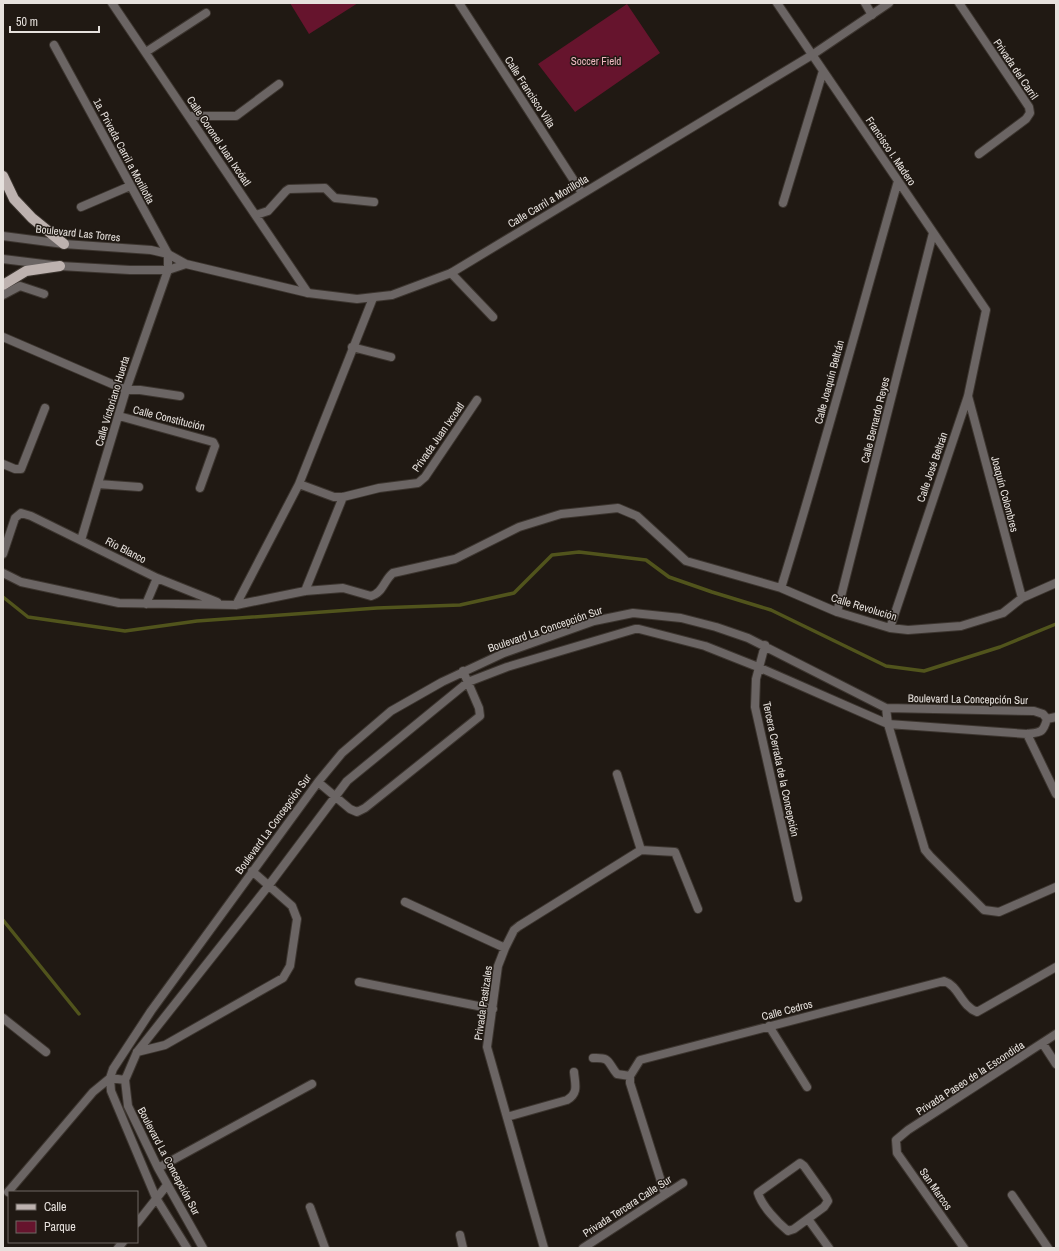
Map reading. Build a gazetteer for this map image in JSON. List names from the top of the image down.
{
  "streets": {
    "street": [
      "Privada del Carril",
      "Calle Francisco Villa",
      "Calle Coronel Juan Ixcóatl",
      "1a. Privada Carril a Morillotla",
      "Francisco I. Madero",
      "Calle Carril a Morillotla",
      "Boulevard Las Torres",
      "Calle Joaquín Beltrán",
      "Calle Victoriano Huerta",
      "Calle Constitución",
      "Calle Bernardo Reyes",
      "Privada Juan Ixcoatl",
      "Calle José Beltrán",
      "Joaquín Colombres",
      "Río Blanco",
      "Calle Revolución",
      "Boulevard La Concepción Sur",
      "Tercera Cerrada de la Concepción",
      "Privada Pastizales",
      "Calle Cedros",
      "Privada Paseo de la Escondida",
      "San Marcos",
      "Privada Tercera Calle Sur"
    ]
  },
  "crossings": [
    ["Calle Francisco Villa", "Calle Carril a Morillotla"],
    ["Calle Coronel Juan Ixcóatl", "Calle Carril a Morillotla"],
    ["1a. Privada Carril a Morillotla", "Calle Carril a Morillotla"],
    ["1a. Privada Carril a Morillotla", "Calle Victoriano Huerta"],
    ["Francisco I. Madero", "Calle Carril a Morillotla"],
    ["Francisco I. Madero", "Calle Joaquín Beltrán"],
    ["Francisco I. Madero", "Calle Bernardo Reyes"],
    ["Francisco I. Madero", "Calle José Beltrán"],
    ["Calle Carril a Morillotla", "Boulevard Las Torres"],
    ["Calle Joaquín Beltrán", "Calle Revolución"],
    ["Calle Victoriano Huerta", "Calle Constitución"],
    ["Calle Victoriano Huerta", "Río Blanco"],
    ["Calle Bernardo Reyes", "Calle Revolución"],
    ["Calle José Beltrán", "Joaquín Colombres"],
    ["Calle José Beltrán", "Calle Revolución"],
    ["Joaquín Colombres", "Calle Revolución"],
    ["Boulevard La Concepción Sur", "Tercera Cerrada de la Concepción"],
    ["Privada Paseo de la Escondida", "San Marcos"]
  ],
  "parks": ["Soccer Field"],
  "legend": ["Calle", "Parque"],
  "scale_bar": "50 m"
}
